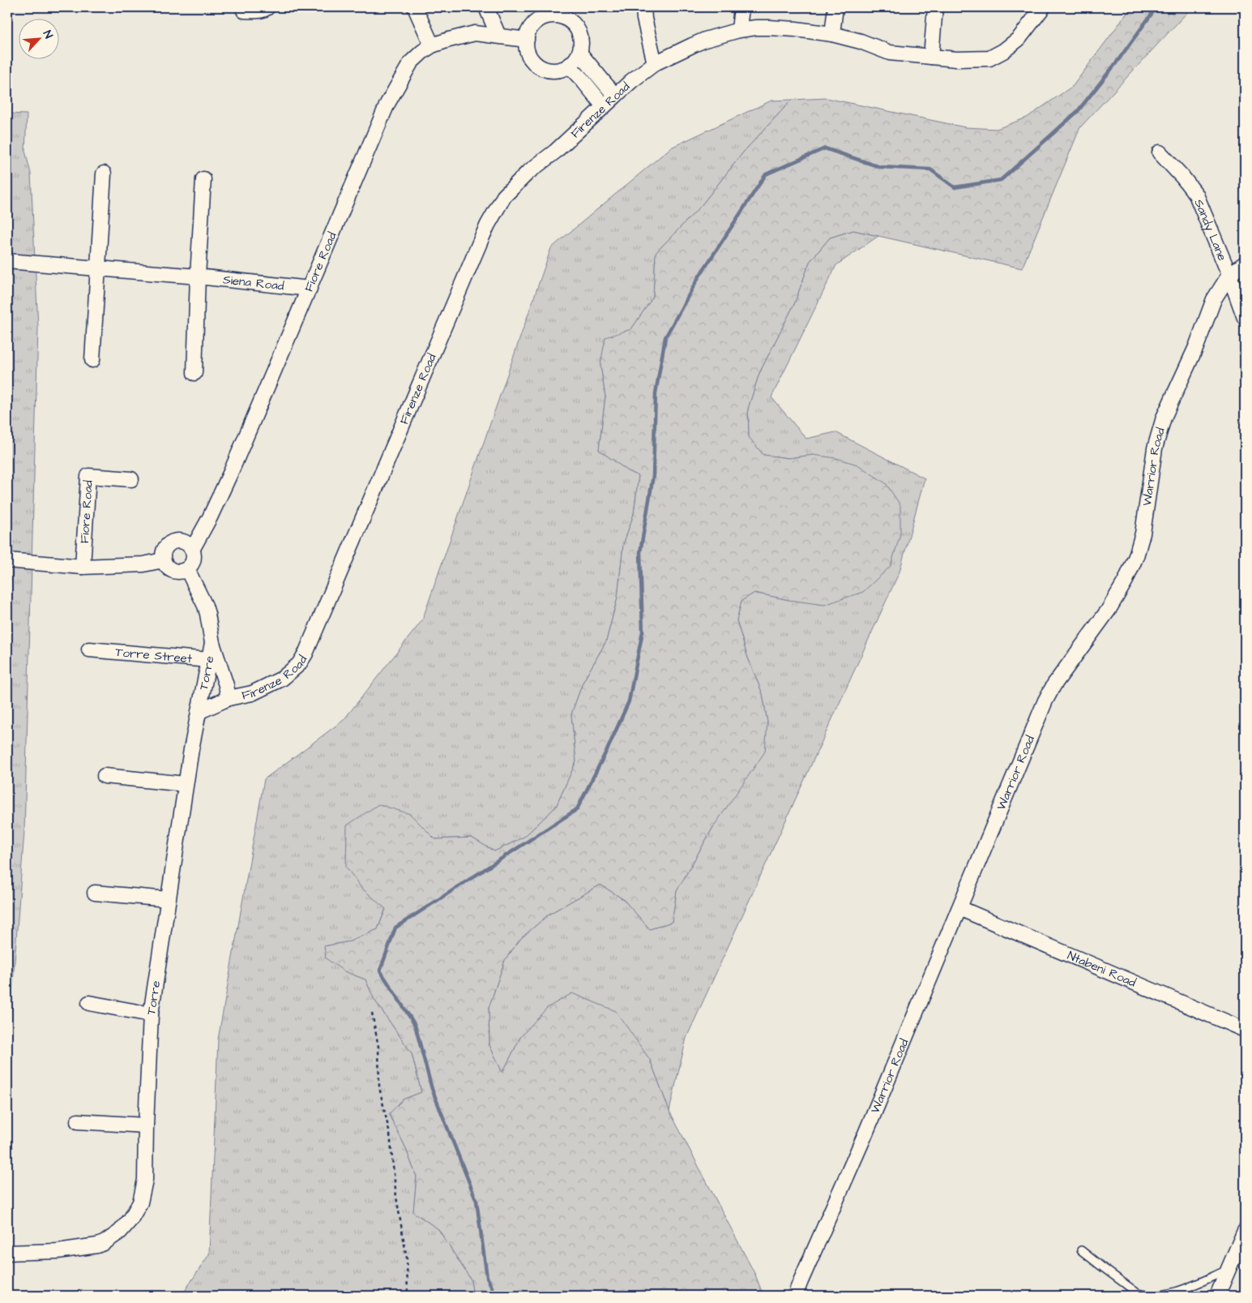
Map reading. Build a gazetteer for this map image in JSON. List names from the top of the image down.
{
  "streets": {
    "street": [
      "Firenze Road",
      "Sandy Lane",
      "Fiore Road",
      "Siena Road",
      "Warrior Road",
      "Torre Street",
      "Torre",
      "Ntabeni Road"
    ]
  },
  "crossings": [
    ["Firenze Road", "Torre"],
    ["Sandy Lane", "Warrior Road"],
    ["Fiore Road", "Siena Road"],
    ["Fiore Road", "Torre"],
    ["Warrior Road", "Ntabeni Road"],
    ["Torre Street", "Torre"]
  ],
  "north": "top right"
}
